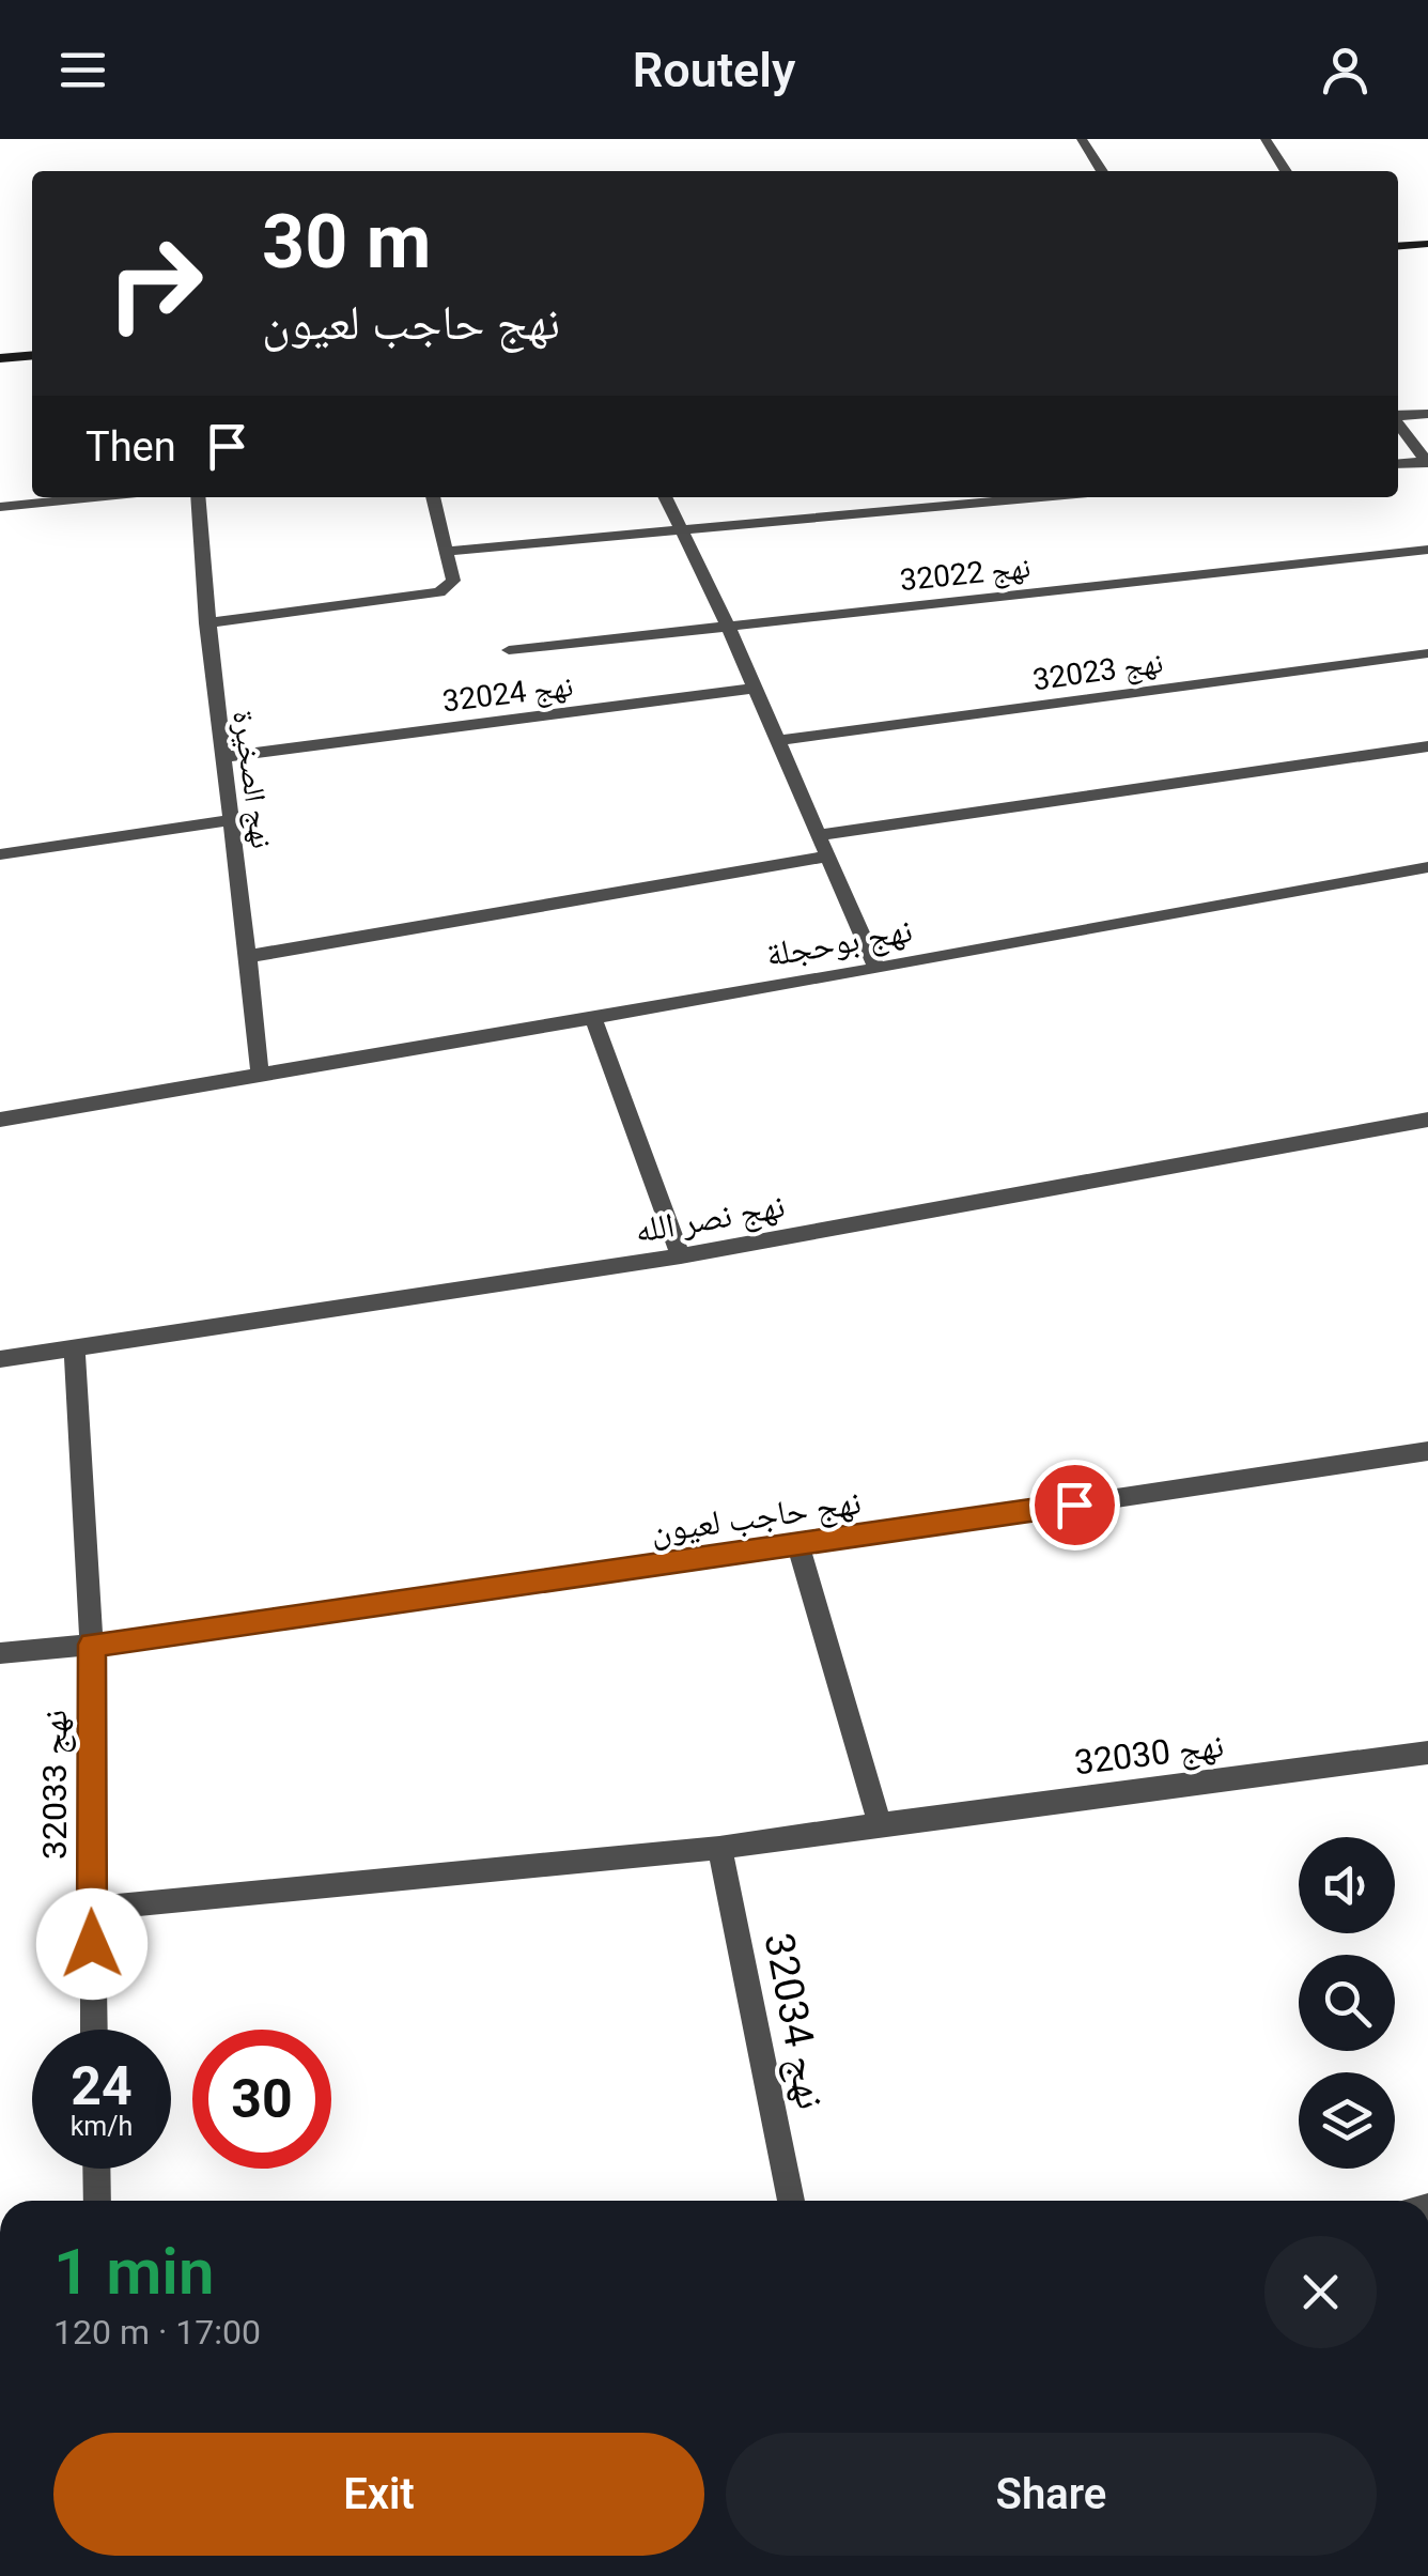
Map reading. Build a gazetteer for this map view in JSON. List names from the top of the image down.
{
  "streets": {
    "street": [
      "نهج 32022",
      "نهج 32023",
      "نهج 32024",
      "نهج الصخيرة",
      "نهج بوحجلة",
      "نهج نصر الله",
      "نهج حاجب لعيون",
      "نهج 32030",
      "نهج 32033",
      "نهج 32034"
    ]
  },
  "crossings": [
    ["نهج 32024", "نهج الصخيرة"],
    ["نهج الصخيرة", "نهج بوحجلة"],
    ["نهج نصر الله", "نهج 32033"],
    ["نهج حاجب لعيون", "نهج 32033"],
    ["نهج 32030", "نهج 32033"],
    ["نهج 32030", "نهج 32034"]
  ],
  "page": {
    "header": "Routely",
    "turn": ["30 m", "نهج حاجب لعيون"],
    "then": "Then",
    "speed": "24 km/h",
    "limit": "30",
    "heading": ["1 min", "120 m · 17:00"],
    "buttons": ["Exit", "Share"]
  }
}
